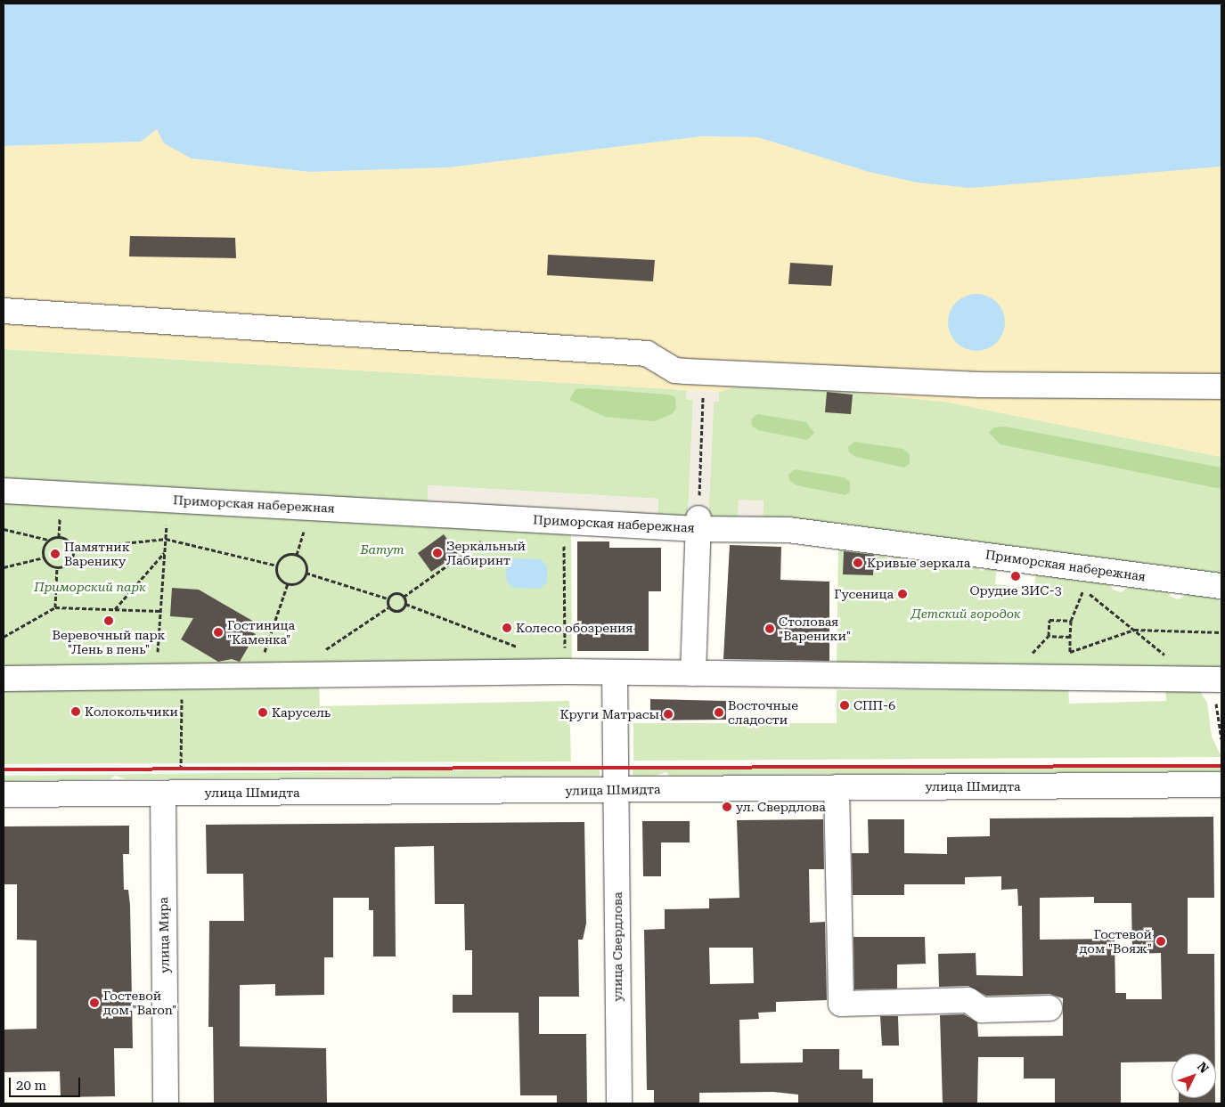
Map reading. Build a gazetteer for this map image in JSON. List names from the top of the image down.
{
  "streets": {
    "street": [
      "Приморская набережная",
      "улица Шмидта",
      "улица Мира",
      "улица Свердлова"
    ]
  },
  "crossings": [
    ["улица Шмидта", "улица Мира"],
    ["улица Шмидта", "улица Свердлова"]
  ],
  "parks": ["Батут", "Приморский парк", "Детский городок"],
  "places": [
    "Зеркальный Лабиринт",
    "Памятник Варенику",
    "Кривые зеркала",
    "Орудие ЗИС-3",
    "Гусеница",
    "Веревочный парк \"Лень в пень\"",
    "Колесо обозрения",
    "Столовая \"Вареники\"",
    "Гостиница \"Каменка\"",
    "СПП-6",
    "Колокольчики",
    "Карусель",
    "Восточные сладости",
    "Круги Матрасы",
    "ул. Свердлова",
    "Гостевой дом \"Вояж\"",
    "Гостевой дом \"Baron\""
  ],
  "scale_bar": "20 m",
  "north": "top right"
}
